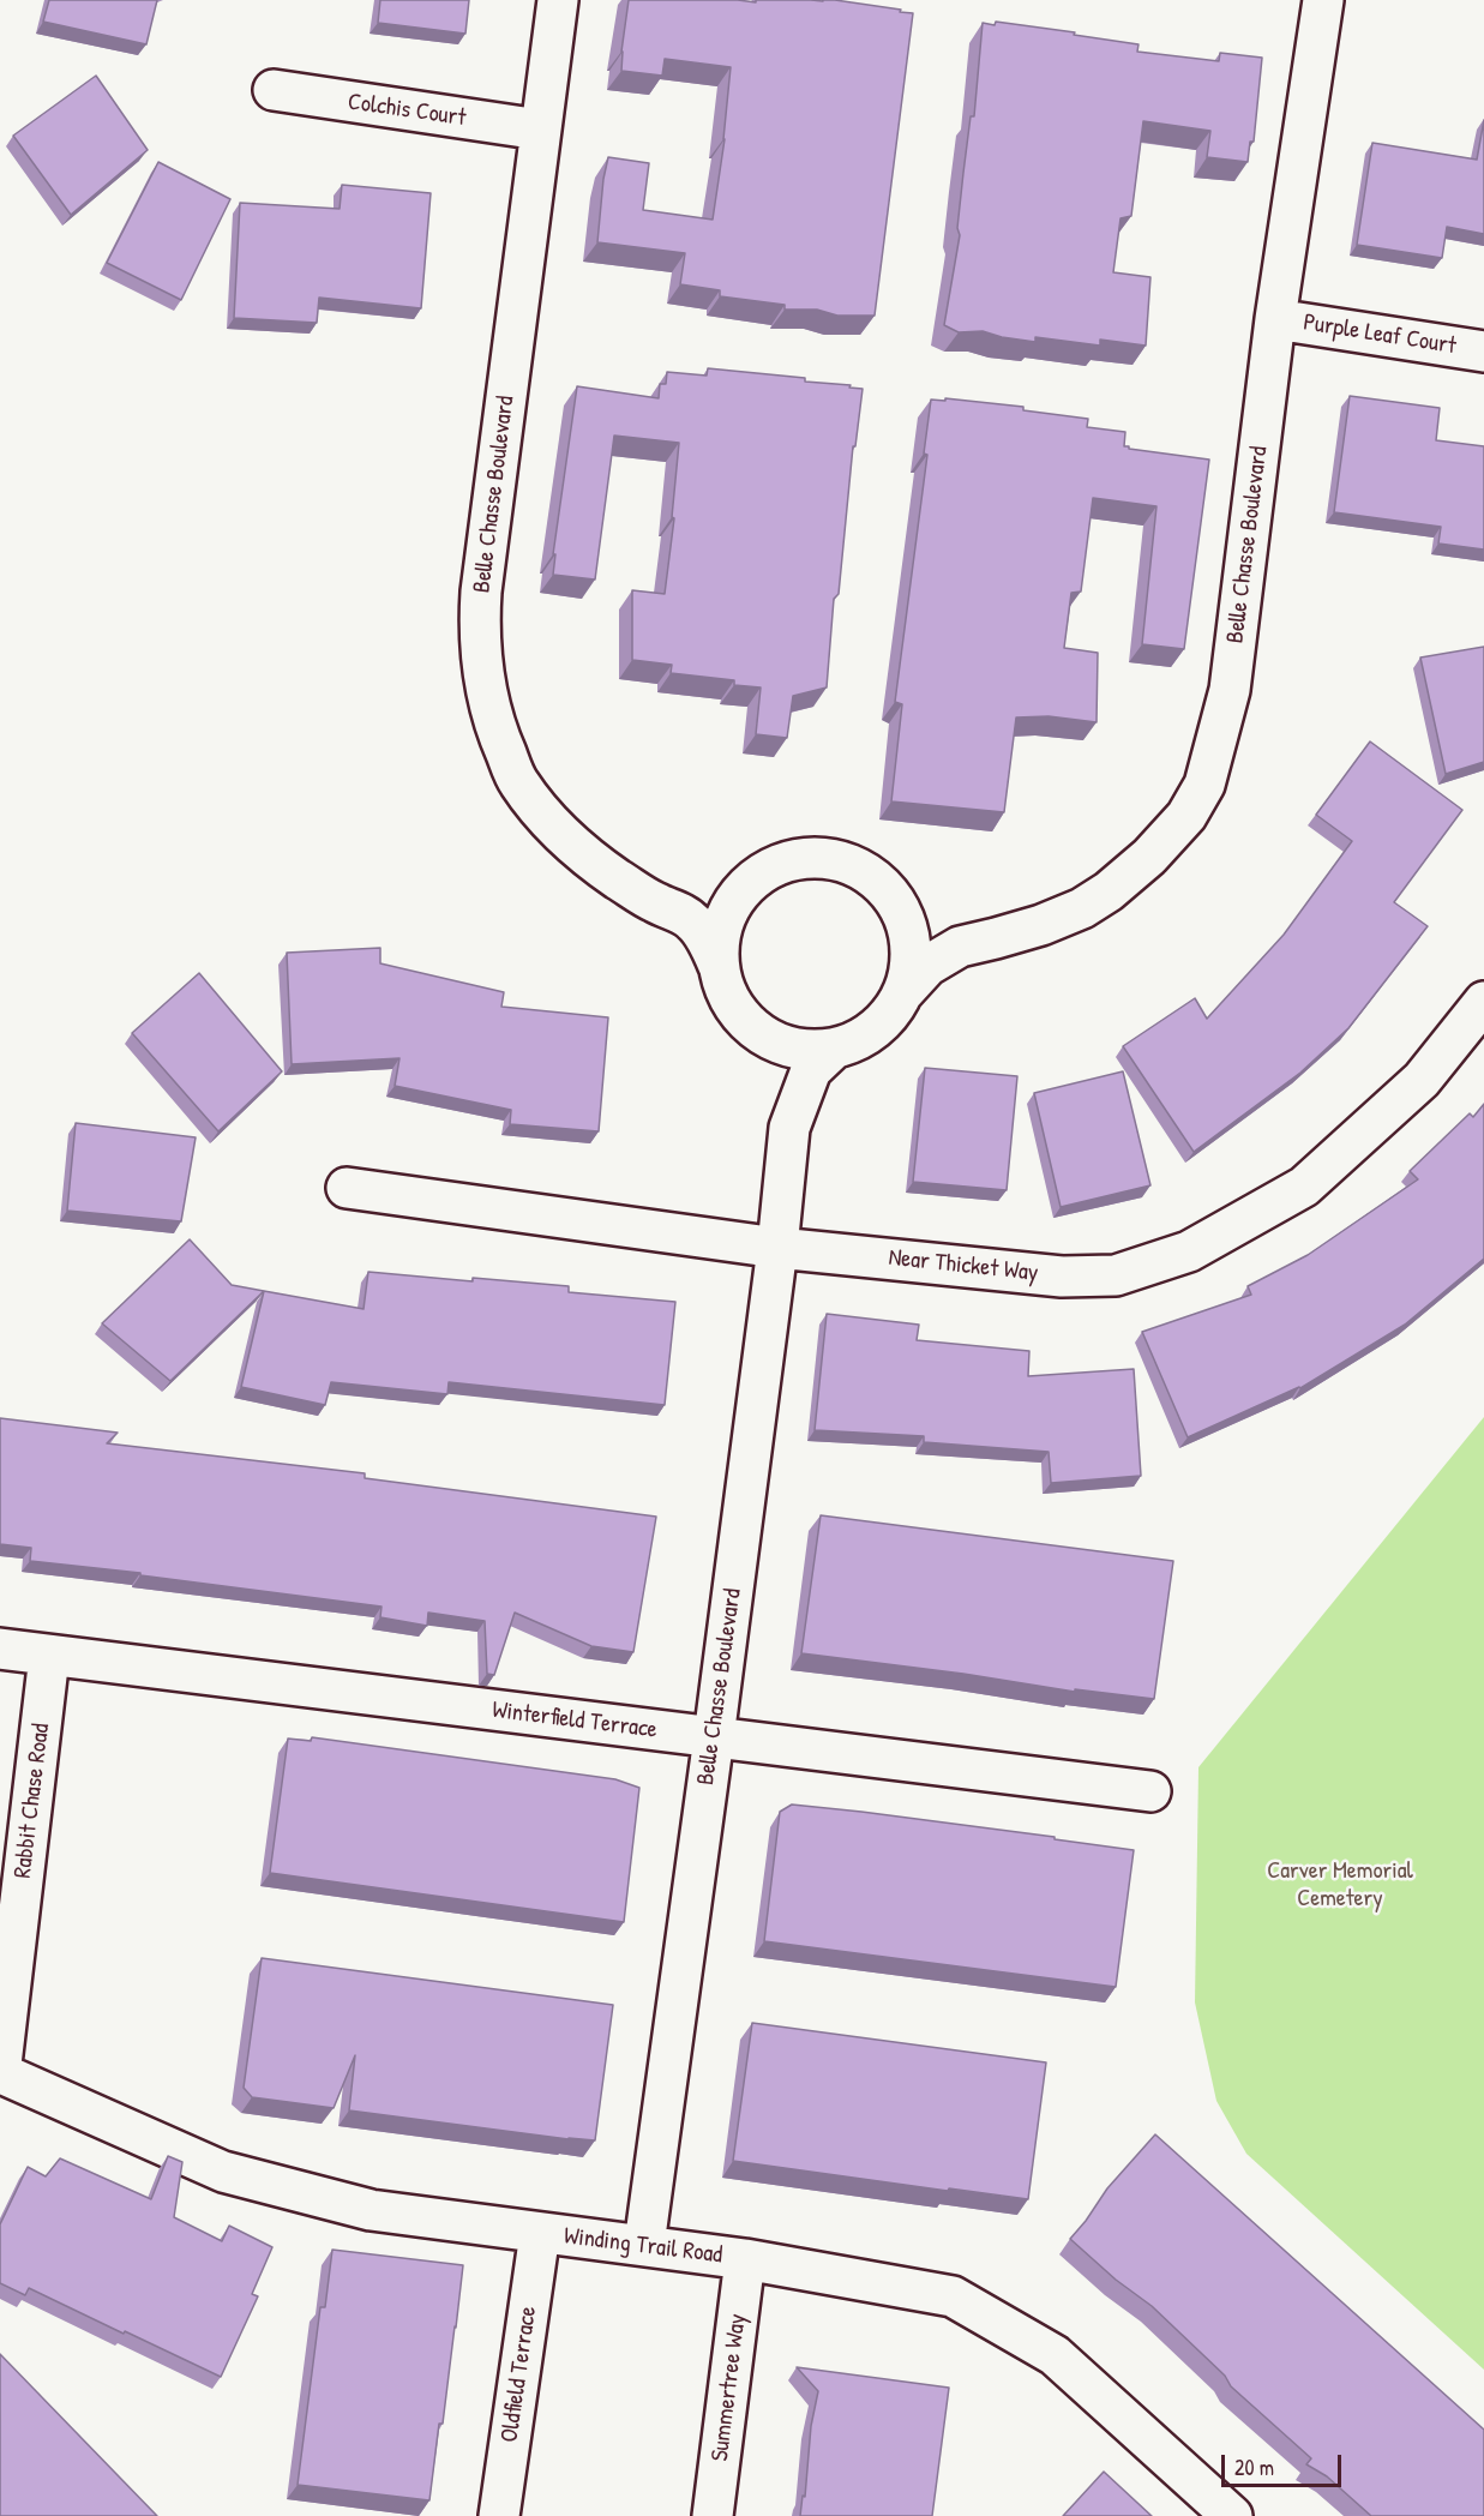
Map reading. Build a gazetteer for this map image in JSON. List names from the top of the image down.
{
  "streets": {
    "street": [
      "Colchis Court",
      "Purple Leaf Court",
      "Belle Chasse Boulevard",
      "Near Thicket Way",
      "Winterfield Terrace",
      "Rabbit Chase Road",
      "Winding Trail Road",
      "Oldfield Terrace",
      "Summertree Way"
    ]
  },
  "crossings": [
    ["Colchis Court", "Belle Chasse Boulevard"],
    ["Purple Leaf Court", "Belle Chasse Boulevard"],
    ["Belle Chasse Boulevard", "Near Thicket Way"],
    ["Belle Chasse Boulevard", "Winterfield Terrace"],
    ["Belle Chasse Boulevard", "Winding Trail Road"],
    ["Winterfield Terrace", "Rabbit Chase Road"],
    ["Rabbit Chase Road", "Winding Trail Road"],
    ["Winding Trail Road", "Oldfield Terrace"],
    ["Winding Trail Road", "Summertree Way"]
  ],
  "parks": ["Carver Memorial Cemetery"],
  "scale_bar": "20 m"
}
